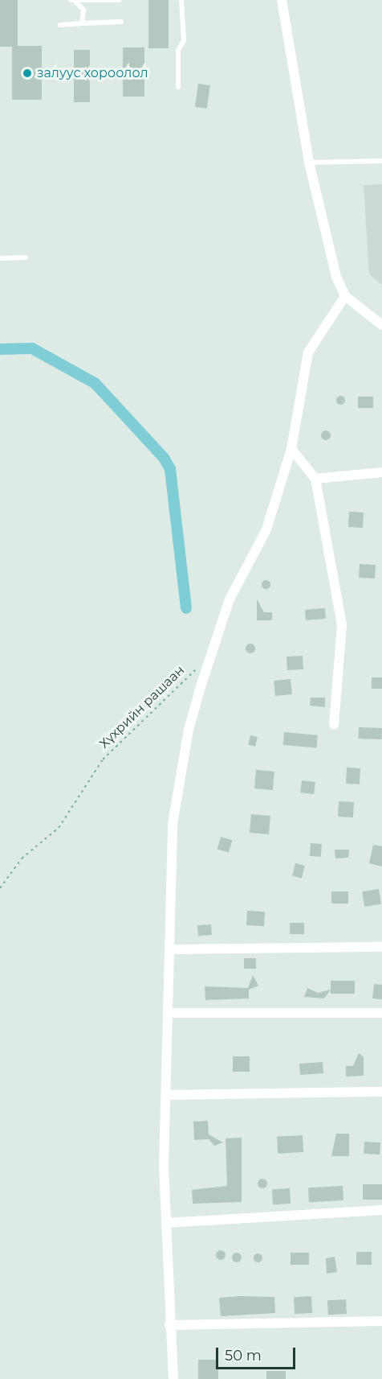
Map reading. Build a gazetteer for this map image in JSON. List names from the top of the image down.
{
  "streets": {
    "path": ["Хүхрийн рашаан"]
  },
  "places": ["залуус хороолол"],
  "scale_bar": "50 m"
}
